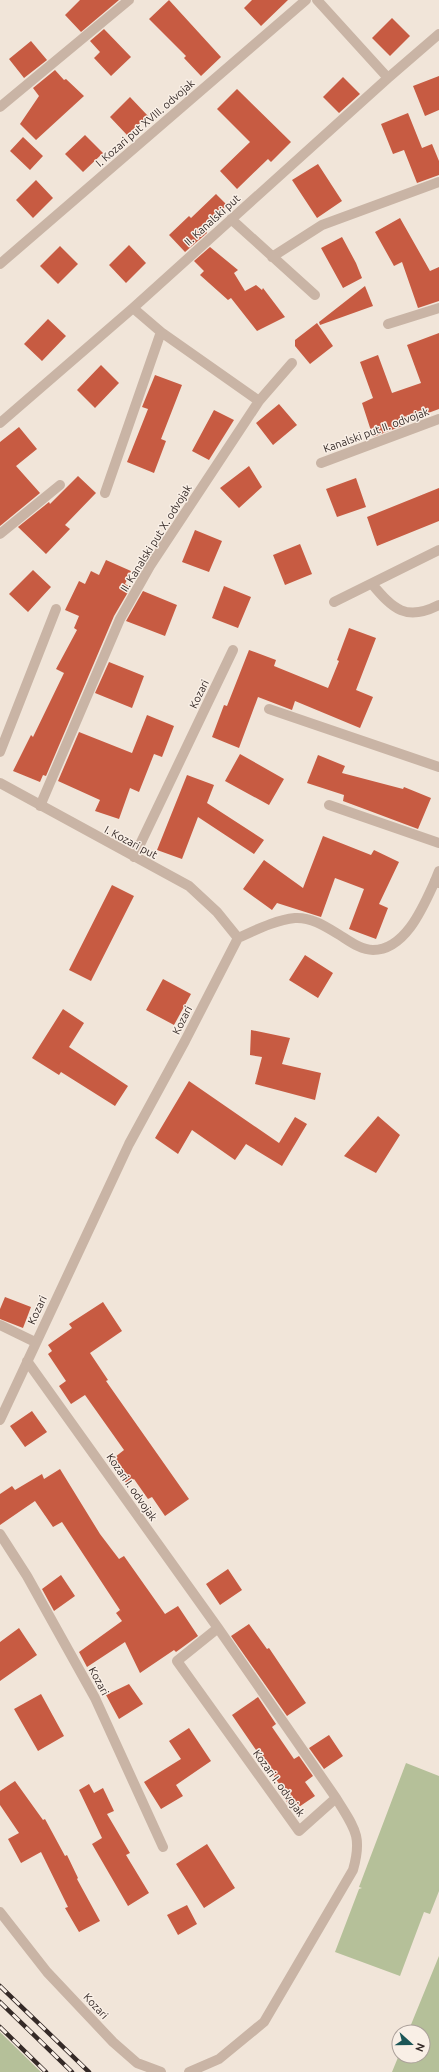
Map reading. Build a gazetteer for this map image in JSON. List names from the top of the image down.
{
  "streets": {
    "street": [
      "I. Kozari put XVIII. odvojak",
      "II. Kanalski put",
      "Kanalski put II. odvojak",
      "II. Kanalski put X. odvojak",
      "Kozari",
      "I. Kozari put",
      "Kozari I. odvojak"
    ]
  },
  "crossings": [
    ["II. Kanalski put X. odvojak", "I. Kozari put"],
    ["Kozari", "I. Kozari put"],
    ["Kozari", "Kozari I. odvojak"]
  ],
  "north": "right"
}
